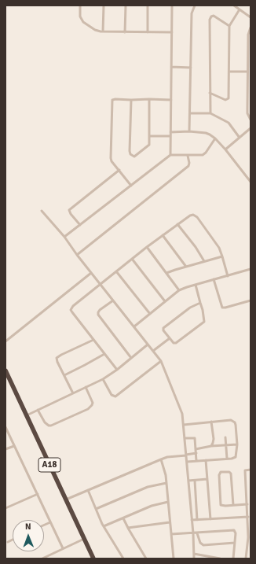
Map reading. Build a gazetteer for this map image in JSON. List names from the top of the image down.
{
  "streets": {
    "highway": ["A18"]
  },
  "north": "top"
}
